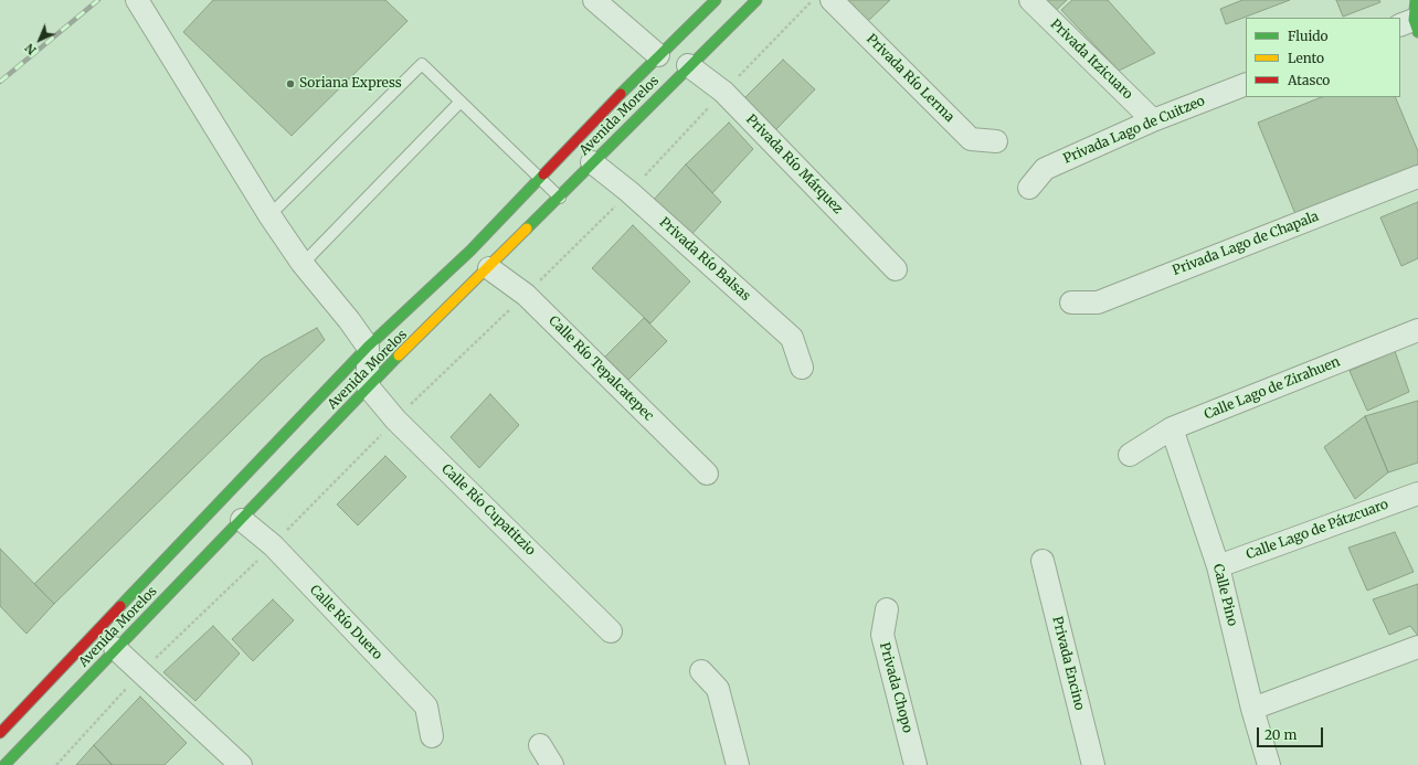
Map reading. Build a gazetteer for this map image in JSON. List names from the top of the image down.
{
  "streets": {
    "main road": ["Avenida Morelos"],
    "street": [
      "Privada Itzicuaro",
      "Privada Río Lerma",
      "Privada Lago de Cuitzeo",
      "Privada Río Márquez",
      "Privada Lago de Chapala",
      "Privada Río Balsas",
      "Calle Río Tepalcatepec",
      "Calle Lago de Zirahuen",
      "Calle Río Cupatitzio",
      "Calle Lago de Pátzcuaro",
      "Calle Pino",
      "Calle Río Duero",
      "Privada Encino",
      "Privada Chopo"
    ]
  },
  "crossings": [
    ["Privada Itzicuaro", "Privada Lago de Cuitzeo"],
    ["Avenida Morelos", "Privada Río Márquez"],
    ["Avenida Morelos", "Privada Río Balsas"],
    ["Avenida Morelos", "Calle Río Tepalcatepec"],
    ["Avenida Morelos", "Calle Río Cupatitzio"],
    ["Avenida Morelos", "Calle Río Duero"],
    ["Calle Lago de Zirahuen", "Calle Pino"],
    ["Calle Lago de Pátzcuaro", "Calle Pino"]
  ],
  "places": ["Soriana Express"],
  "legend": ["Fluido", "Lento", "Atasco"],
  "scale_bar": "20 m",
  "north": "bottom left"
}
